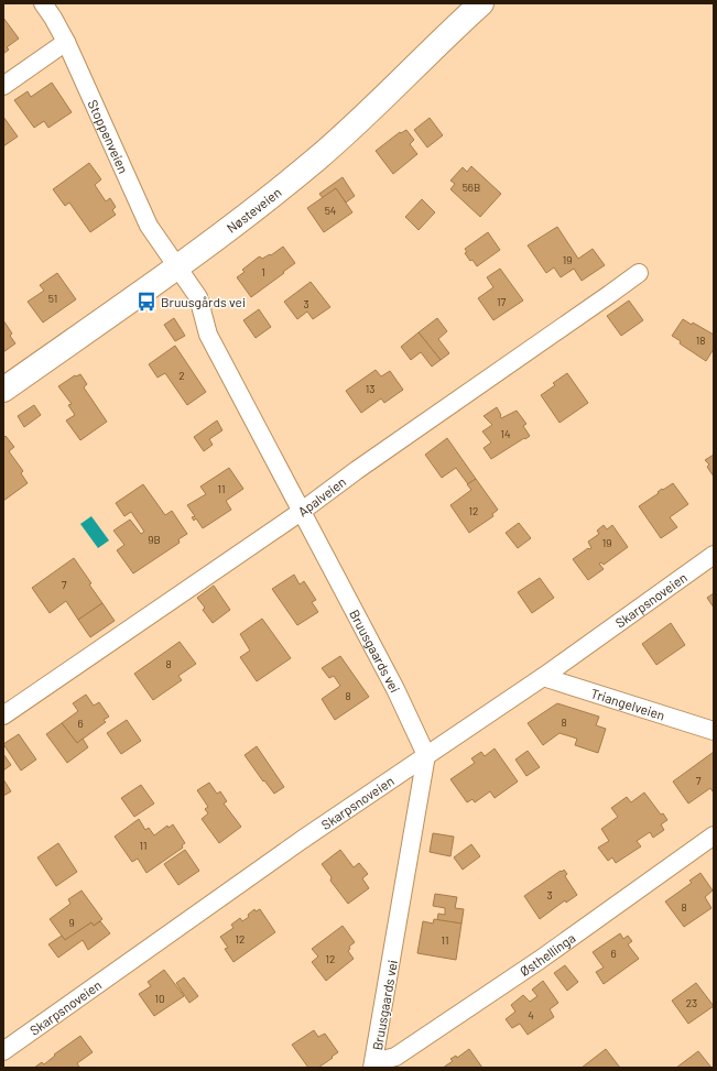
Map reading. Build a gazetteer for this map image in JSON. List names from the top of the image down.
{
  "streets": {
    "main road": ["Nøsteveien"],
    "street": [
      "Stoppenveien",
      "Apalveien",
      "Skarpsnoveien",
      "Bruusgaards vei",
      "Triangelveien",
      "Østhellinga"
    ]
  },
  "crossings": [
    ["Stoppenveien", "Nøsteveien"],
    ["Stoppenveien", "Bruusgaards vei"],
    ["Nøsteveien", "Bruusgaards vei"],
    ["Apalveien", "Bruusgaards vei"],
    ["Skarpsnoveien", "Bruusgaards vei"],
    ["Skarpsnoveien", "Triangelveien"],
    ["Bruusgaards vei", "Østhellinga"]
  ],
  "places": {
    "bus stop": ["Bruusgårds vei"]
  },
  "house_numbers": [
    "56B",
    "54",
    "19",
    "1",
    "51",
    "17",
    "3",
    "18",
    "2",
    "13",
    "14",
    "11",
    "12",
    "9B",
    "19",
    "7",
    "8",
    "8",
    "8",
    "6",
    "7",
    "11",
    "3",
    "8",
    "9",
    "12",
    "11",
    "6",
    "12",
    "10",
    "23",
    "4"
  ]
}
